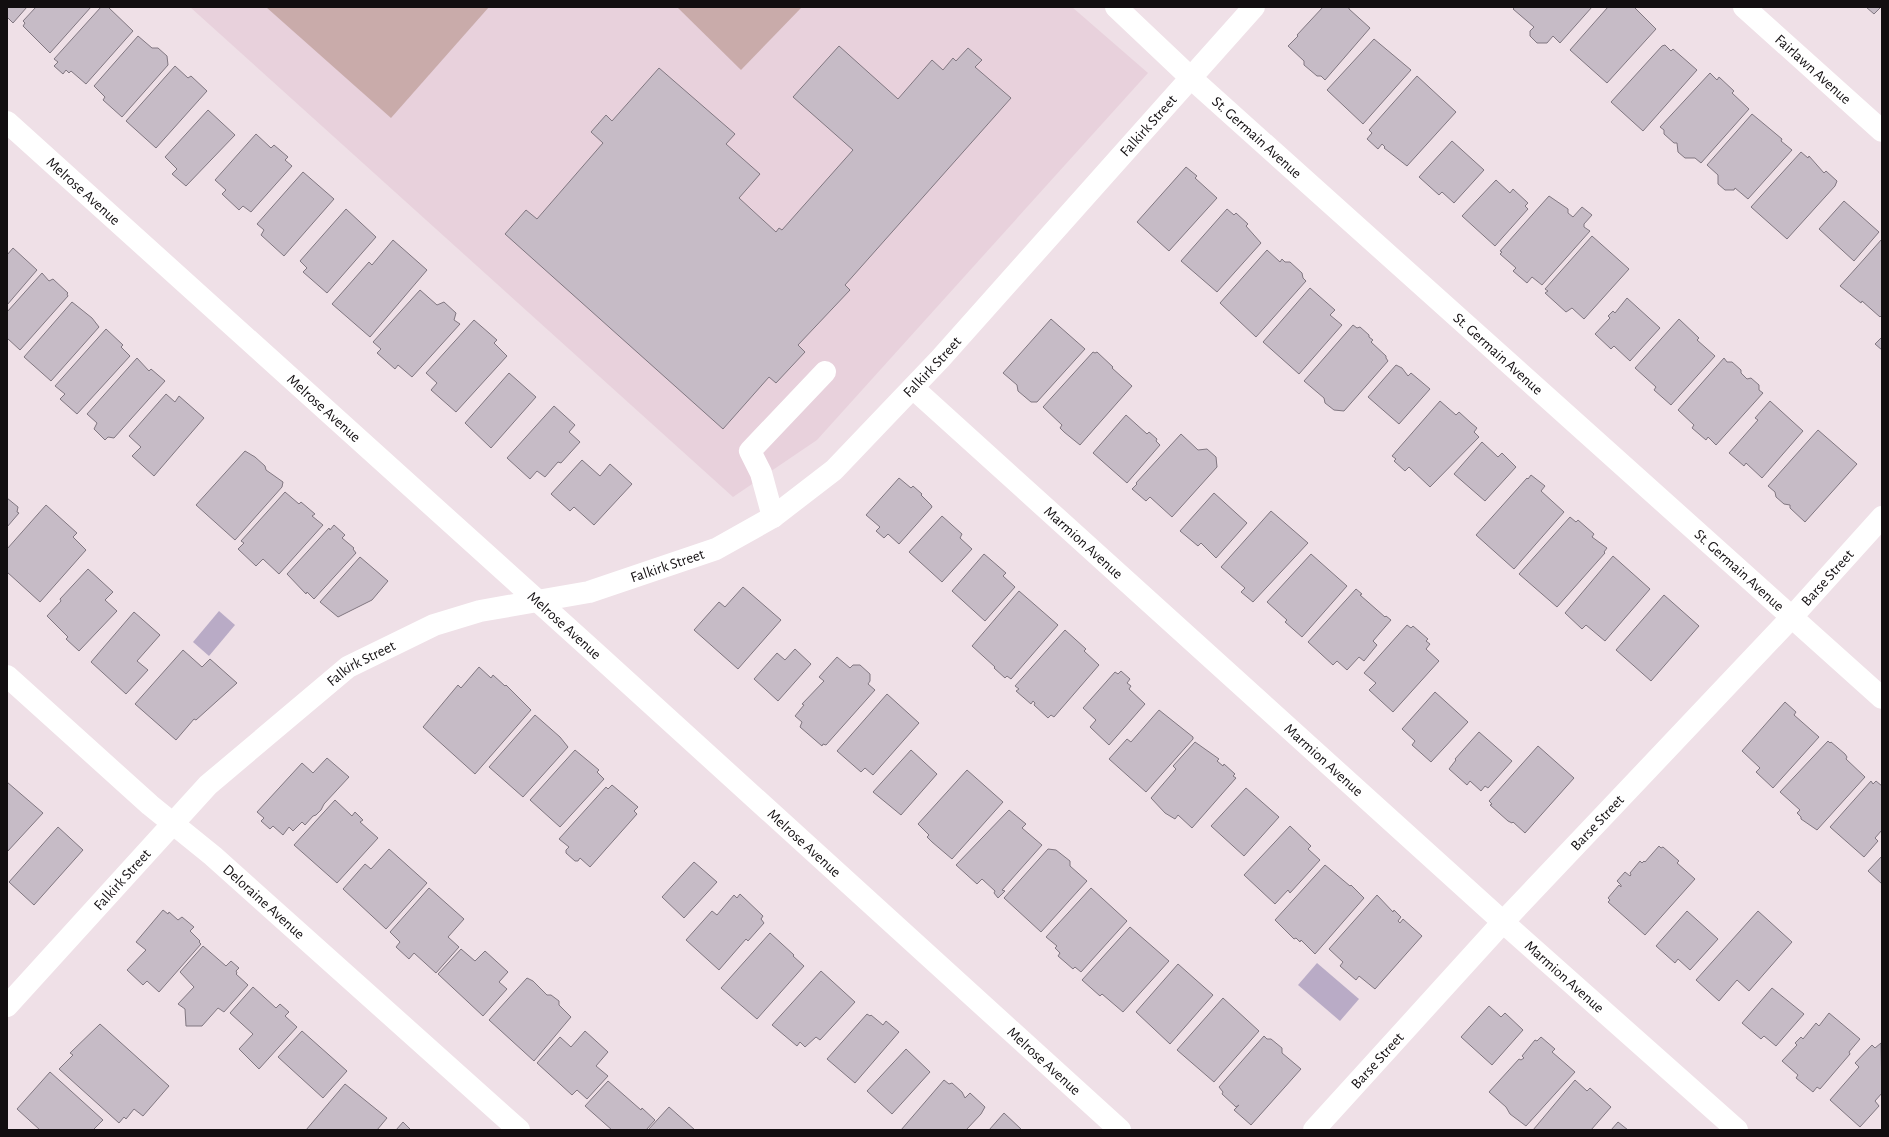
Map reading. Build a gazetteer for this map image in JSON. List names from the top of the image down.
{
  "streets": {
    "street": [
      "Fairlawn Avenue",
      "Falkirk Street",
      "St. Germain Avenue",
      "Melrose Avenue",
      "Marmion Avenue",
      "Barse Street",
      "Deloraine Avenue"
    ]
  },
  "crossings": [
    ["Falkirk Street", "St. Germain Avenue"],
    ["Falkirk Street", "Melrose Avenue"],
    ["Falkirk Street", "Marmion Avenue"],
    ["Falkirk Street", "Deloraine Avenue"],
    ["St. Germain Avenue", "Barse Street"],
    ["Marmion Avenue", "Barse Street"]
  ]
}
